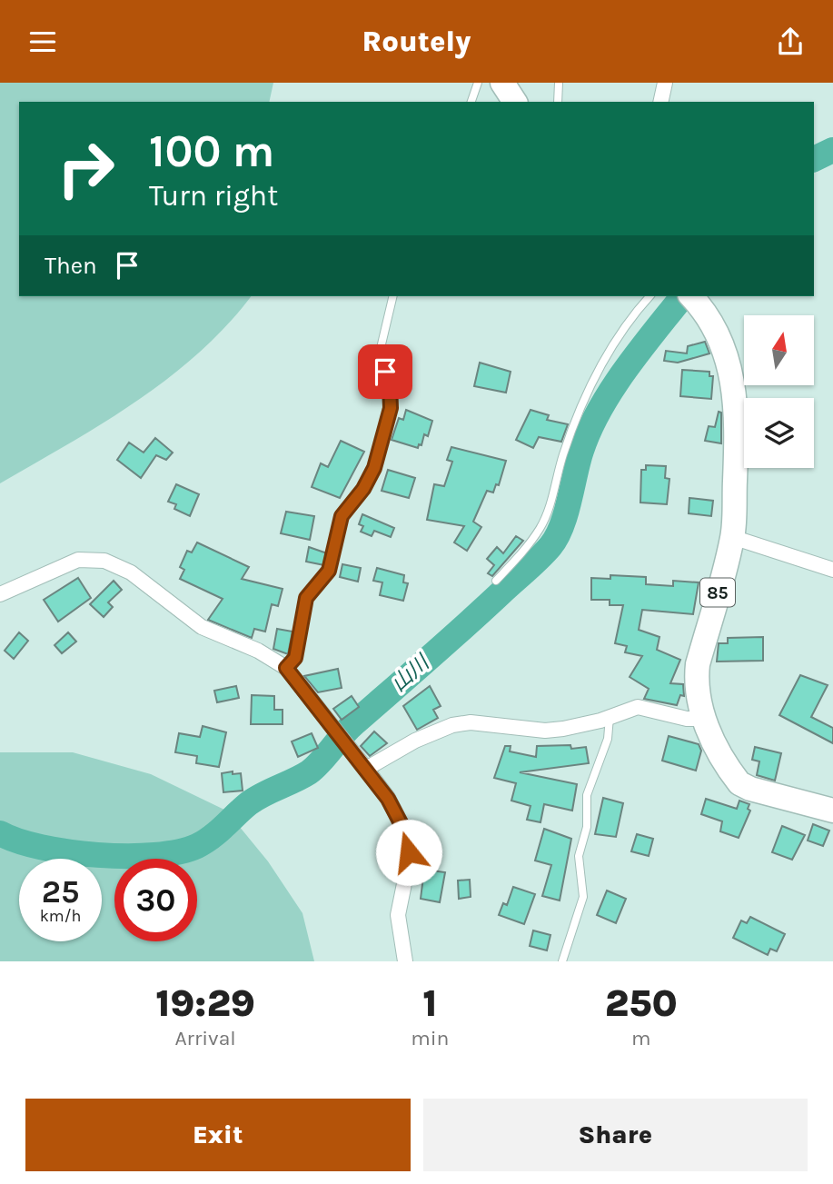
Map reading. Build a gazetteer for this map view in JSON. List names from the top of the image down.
{
  "streets": {
    "main road": ["85"]
  },
  "water": ["山川"],
  "north": "top",
  "page": {
    "header": "Routely",
    "turn": ["100 m", "Turn right"],
    "then": "Then",
    "speed": "25 km/h",
    "limit": "30",
    "eta": [
      "19:29",
      "Arrival",
      "1",
      "min",
      "250",
      "m"
    ],
    "buttons": ["Exit", "Share"]
  }
}
